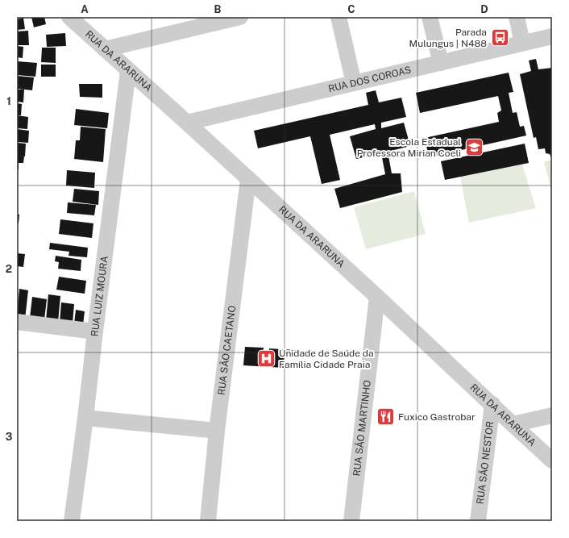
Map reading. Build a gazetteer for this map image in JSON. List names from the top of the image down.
{
  "streets": {
    "street": [
      "RUA DA ARARUNA",
      "RUA DOS COROAS",
      "RUA LUIZ MOURA",
      "RUA SÃO CAETANO",
      "RUA SÃO MARTINHO",
      "RUA SÃO NESTOR"
    ]
  },
  "crossings": [
    ["RUA DA ARARUNA", "RUA DOS COROAS"],
    ["RUA DA ARARUNA", "RUA LUIZ MOURA"],
    ["RUA DA ARARUNA", "RUA SÃO CAETANO"],
    ["RUA DA ARARUNA", "RUA SÃO MARTINHO"],
    ["RUA DA ARARUNA", "RUA SÃO NESTOR"]
  ],
  "places": {
    "bus stop": ["Parada Mulungus | N488"],
    "school or university": ["Escola Estadual Professora Mirian Coeli"],
    "hospital": ["Unidade de Saúde da Família Cidade Praia"],
    "restaurant": ["Fuxico Gastrobar"]
  },
  "grid": {
    "columns": [
      "A",
      "B",
      "C",
      "D"
    ],
    "rows": ["1", "2", "3"]
  }
}
